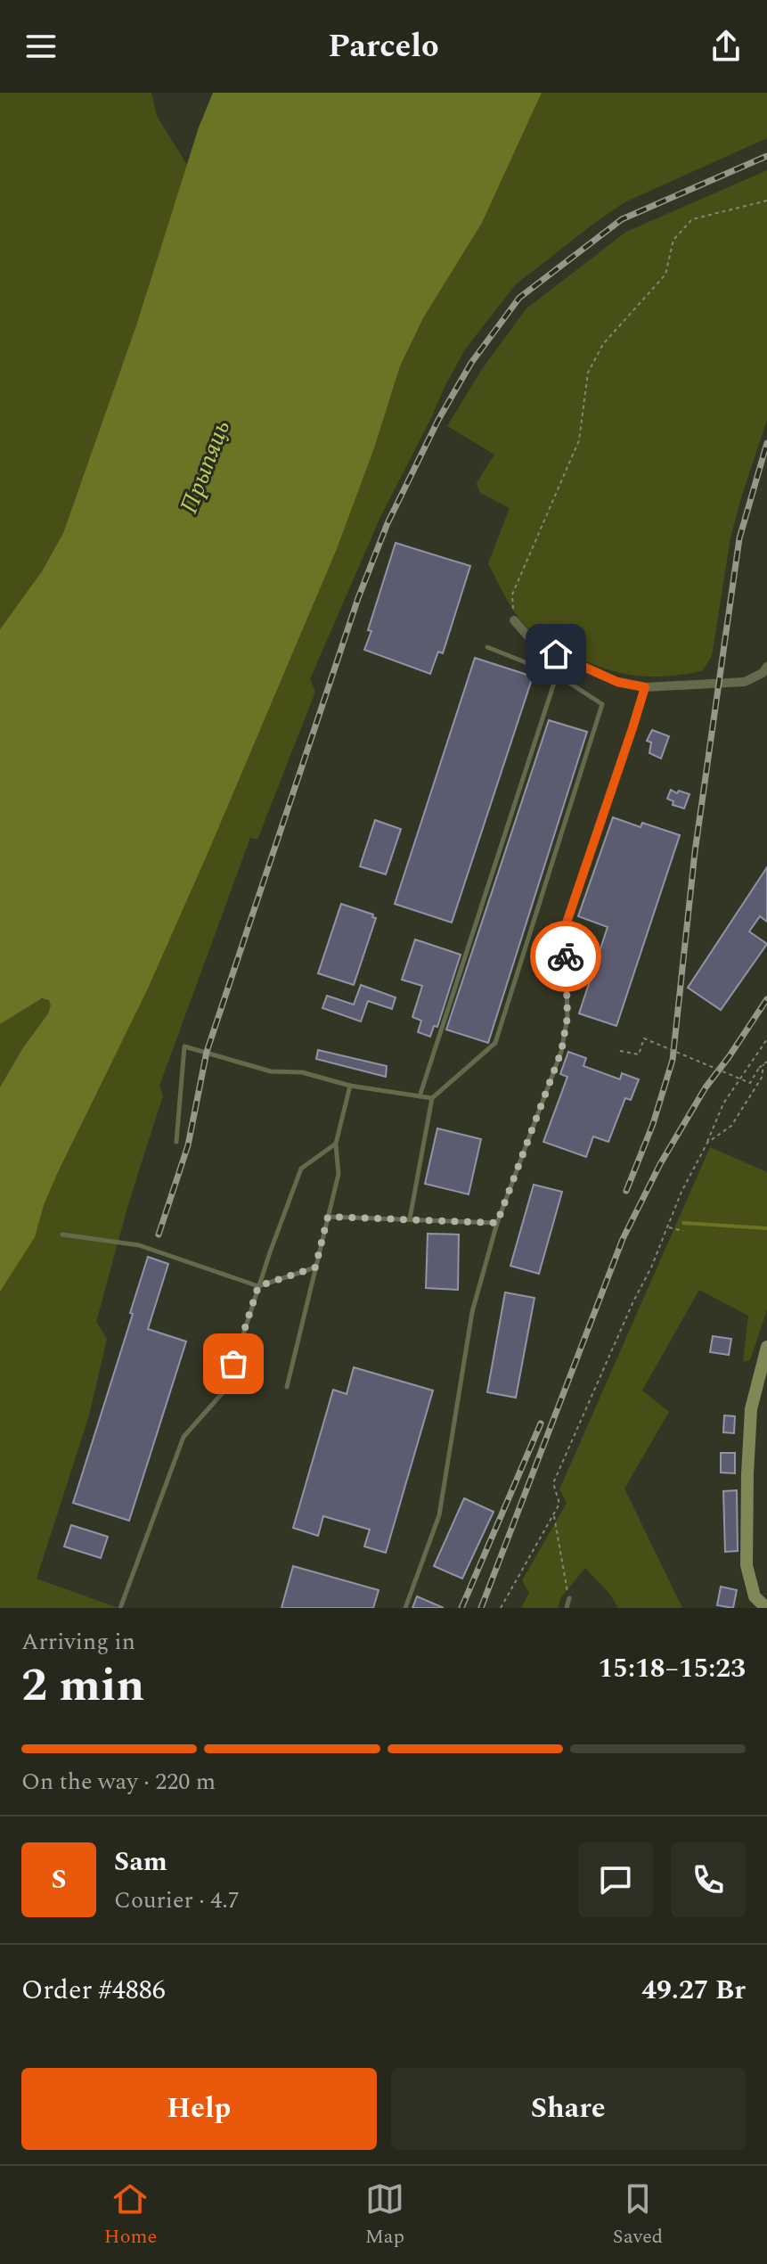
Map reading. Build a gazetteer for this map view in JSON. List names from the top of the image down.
{
  "water": ["Прыпяць"],
  "page": {
    "header": "Parcelo",
    "heading": ["2 min", "Arriving in", "15:18–15:23"],
    "panel": [
      "Sam",
      "Courier · 4.7",
      "Order #4886",
      "49.27 Br"
    ],
    "bar": "On the way · 220 m",
    "round": "S",
    "buttons": ["Help", "Share"],
    "tabs": ["Home", "Map", "Saved"]
  }
}
